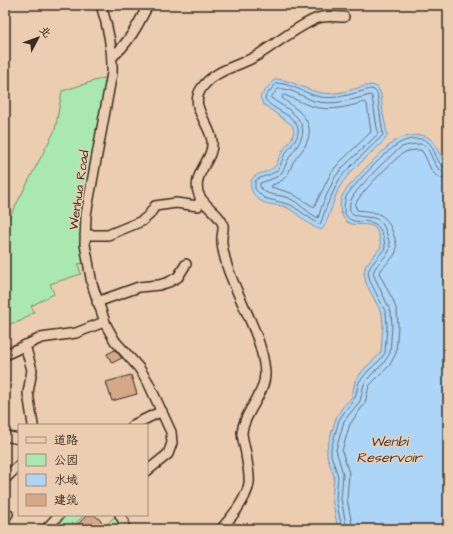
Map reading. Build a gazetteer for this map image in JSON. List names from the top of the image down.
{
  "streets": {
    "street": ["Wenhua Road"]
  },
  "water": ["Wenbi Reservoir"],
  "legend": [
    "道路",
    "公园",
    "水域",
    "建筑"
  ],
  "north": "top right"
}
